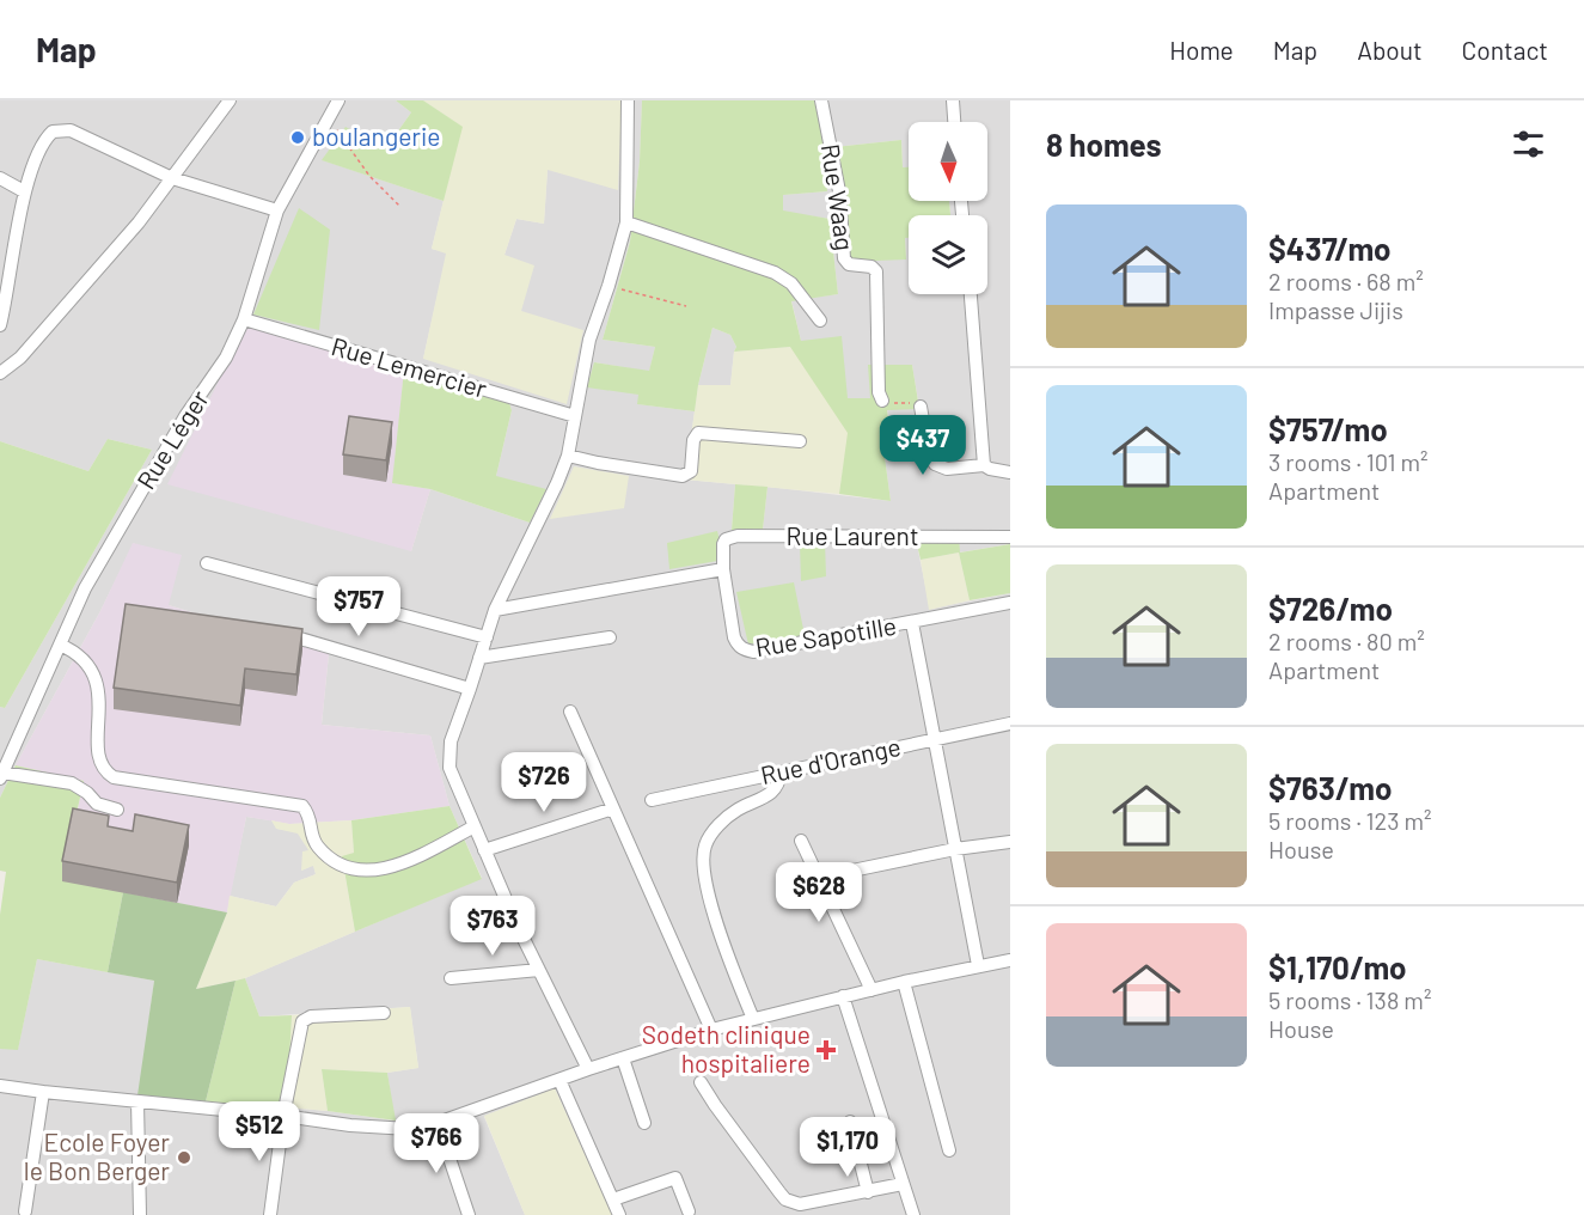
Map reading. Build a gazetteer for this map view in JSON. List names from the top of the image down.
{
  "streets": {
    "street": [
      "Rue Waag",
      "Rue Lemercier",
      "Rue Léger",
      "Rue Laurent",
      "Rue Sapotille",
      "Rue d'Orange"
    ]
  },
  "crossings": [
    ["Rue Lemercier", "Rue Léger"],
    ["Rue Laurent", "Rue Sapotille"]
  ],
  "places": {
    "other": ["boulangerie", "Ecole Foyer le Bon Berger"],
    "health": ["Sodeth clinique hospitaliere"]
  },
  "north": "bottom",
  "page": {
    "header": "Map",
    "nav": [
      "Home",
      "Map",
      "About",
      "Contact"
    ],
    "heading": "8 homes",
    "list": [
      {
        "name": "$437/mo",
        "note": "2 rooms · 68 m² · Impasse Jijis"
      },
      {
        "name": "$757/mo",
        "note": "3 rooms · 101 m² · Apartment"
      },
      {
        "name": "$726/mo",
        "note": "2 rooms · 80 m² · Apartment"
      },
      {
        "name": "$763/mo",
        "note": "5 rooms · 123 m² · House"
      },
      {
        "name": "$1,170/mo",
        "note": "5 rooms · 138 m² · House"
      }
    ],
    "price": [
      "$437",
      "$757",
      "$726",
      "$628",
      "$763",
      "$512",
      "$766",
      "$1,170"
    ]
  }
}
